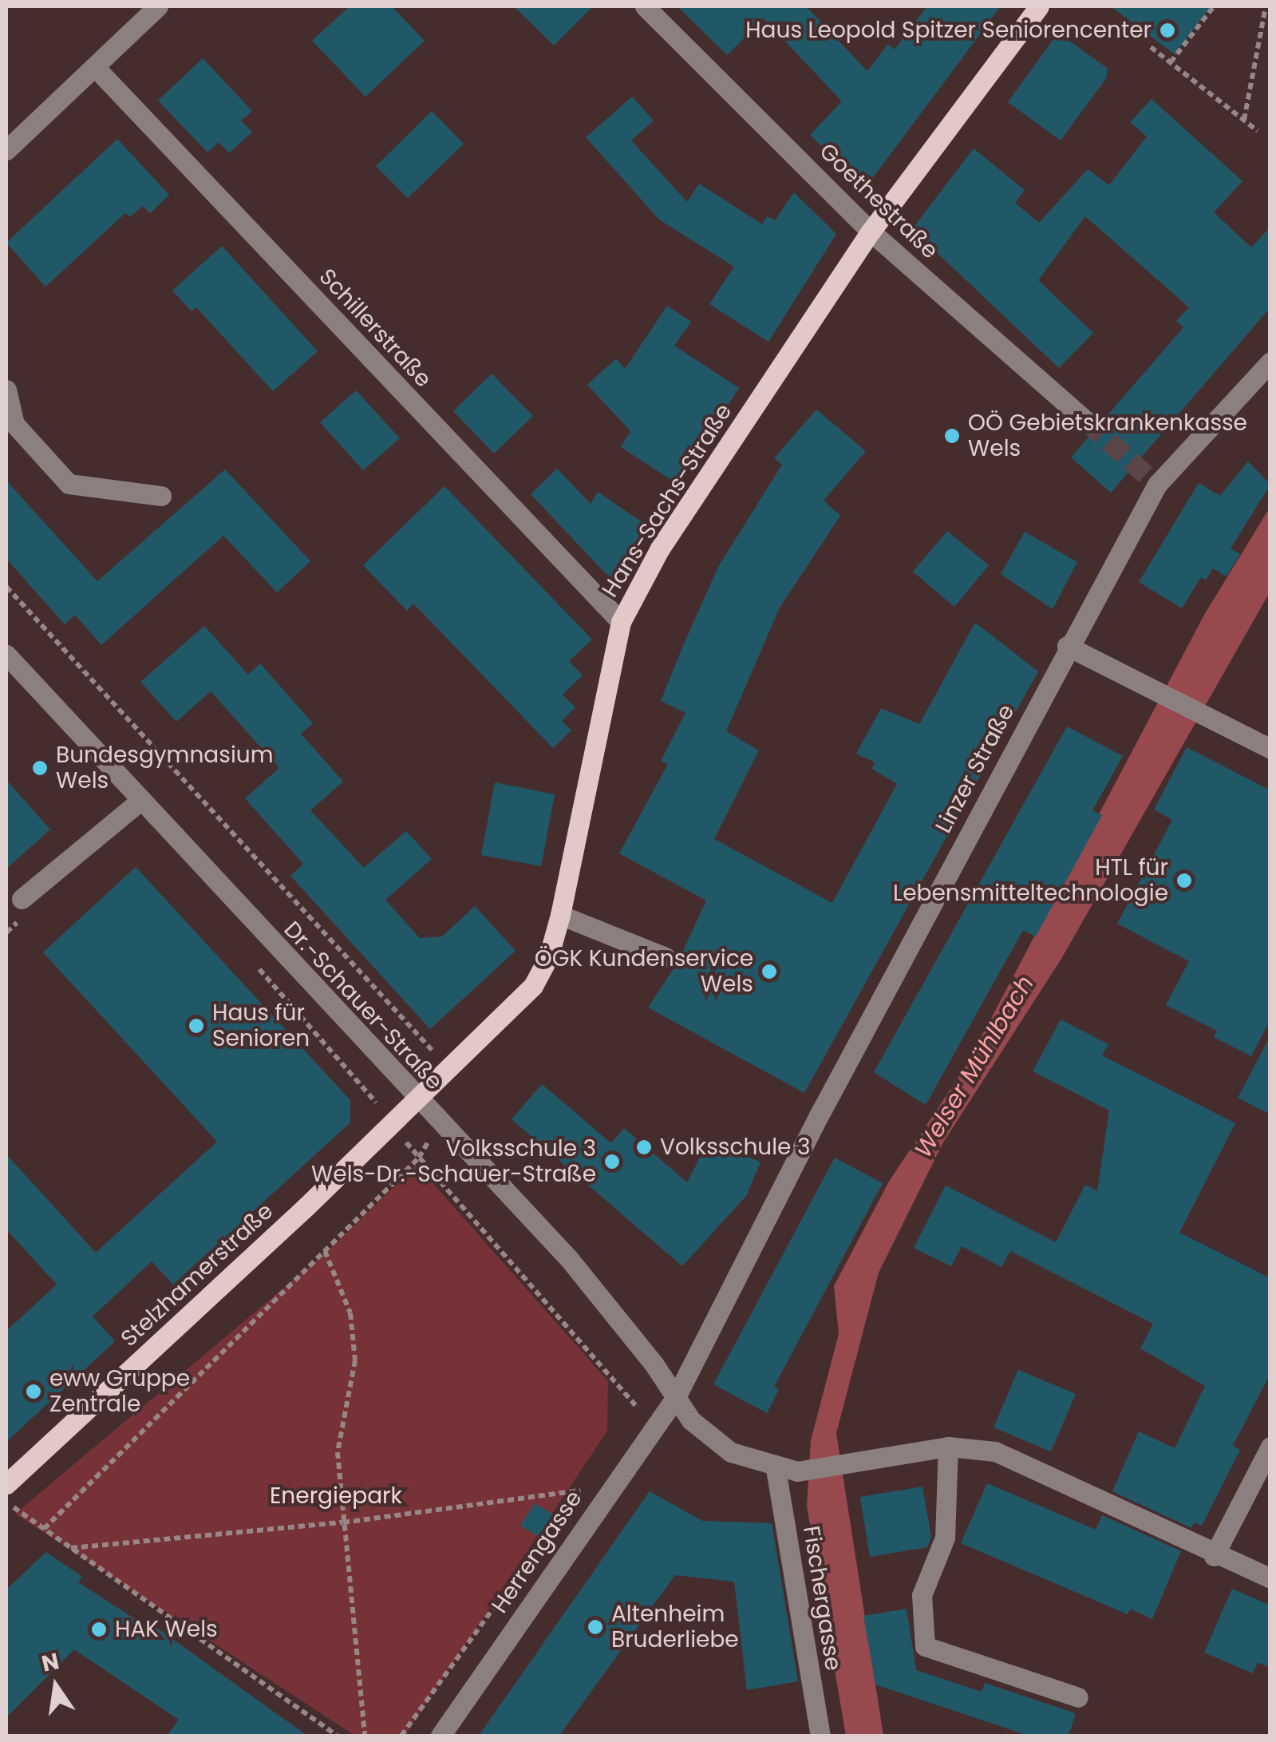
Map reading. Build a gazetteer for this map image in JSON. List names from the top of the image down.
{
  "streets": {
    "main road": ["Hans-Sachs-Straße", "Stelzhamerstraße"],
    "street": [
      "Goethestraße",
      "Schillerstraße",
      "Linzer Straße",
      "Dr.-Schauer-Straße",
      "Herrengasse",
      "Fischergasse"
    ]
  },
  "crossings": [
    ["Goethestraße", "Hans-Sachs-Straße"],
    ["Schillerstraße", "Hans-Sachs-Straße"],
    ["Hans-Sachs-Straße", "Dr.-Schauer-Straße"],
    ["Hans-Sachs-Straße", "Stelzhamerstraße"],
    ["Linzer Straße", "Dr.-Schauer-Straße"],
    ["Linzer Straße", "Herrengasse"],
    ["Dr.-Schauer-Straße", "Stelzhamerstraße"],
    ["Dr.-Schauer-Straße", "Herrengasse"],
    ["Dr.-Schauer-Straße", "Fischergasse"]
  ],
  "water": ["Welser Mühlbach"],
  "parks": ["Energiepark"],
  "places": [
    "Haus Leopold Spitzer Seniorencenter",
    "OÖ Gebietskrankenkasse Wels",
    "Bundesgymnasium Wels",
    "HTL für Lebensmitteltechnologie",
    "ÖGK Kundenservice Wels",
    "Haus für Senioren",
    "Volksschule 3",
    "Volksschule 3 Wels-Dr.-Schauer-Straße",
    "eww Gruppe Zentrale",
    "Altenheim Bruderliebe",
    "HAK Wels"
  ],
  "north": "top"
}
